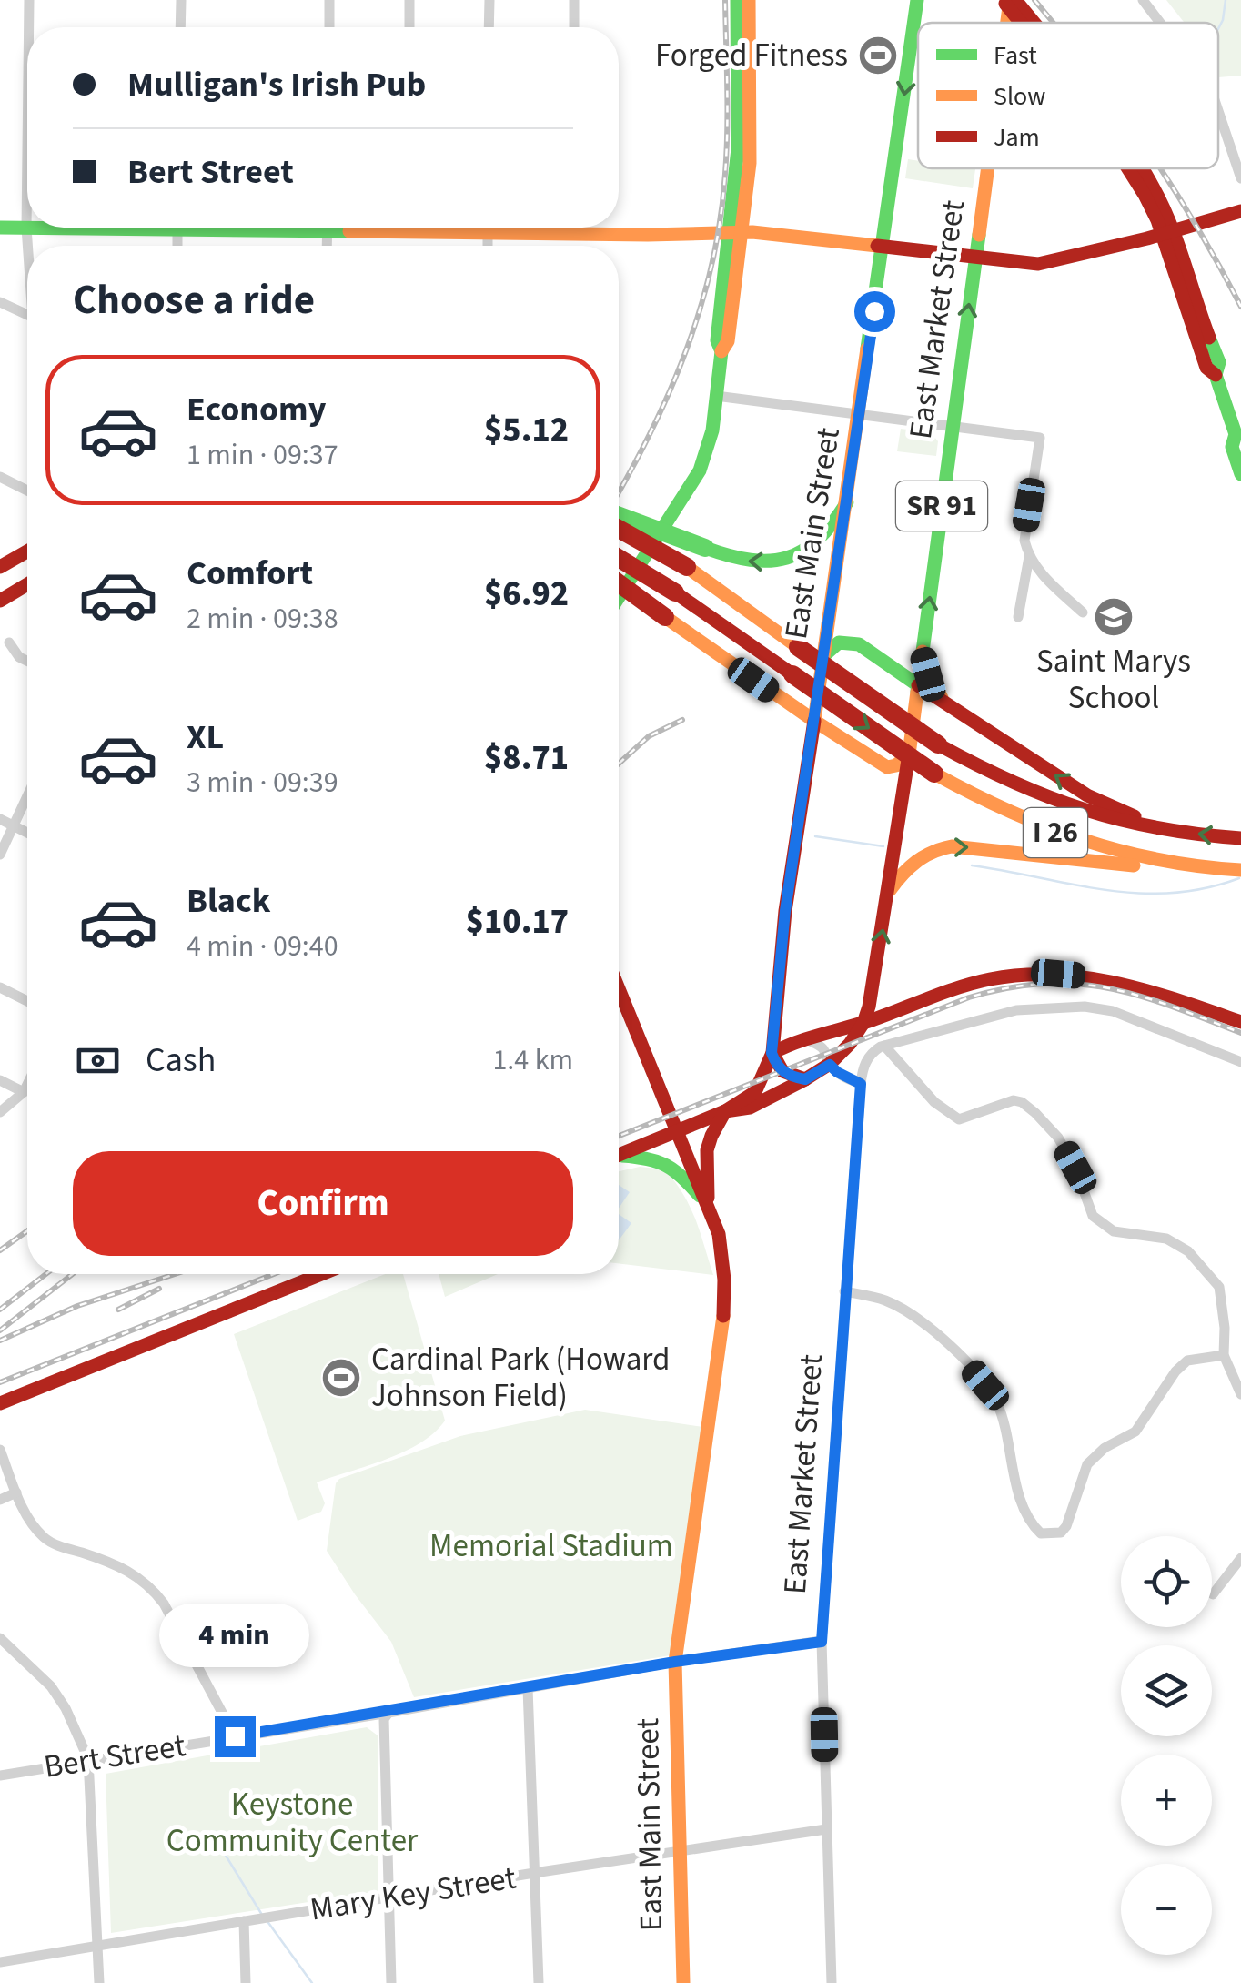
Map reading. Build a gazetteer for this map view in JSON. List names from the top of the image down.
{
  "streets": {
    "main road": [
      "East Market Street",
      "SR 91",
      "East Main Street",
      "I 26"
    ],
    "street": ["Bert Street", "Mary Key Street"]
  },
  "crossings": [
    ["East Market Street", "SR 91"],
    ["East Market Street", "East Main Street"],
    ["East Market Street", "Bert Street"],
    ["East Market Street", "Mary Key Street"],
    ["SR 91", "East Main Street"],
    ["East Main Street", "Bert Street"],
    ["East Main Street", "Mary Key Street"]
  ],
  "parks": ["Memorial Stadium", "Keystone Community Center"],
  "places": {
    "sports": ["Forged Fitness", "Cardinal Park (Howard Johnson Field)"],
    "school or university": ["Saint Marys School"]
  },
  "legend": ["Fast", "Slow", "Jam"],
  "page": {
    "banner": ["Mulligan's Irish Pub", "Bert Street"],
    "heading": "Choose a ride",
    "list": [
      {
        "name": "Economy",
        "note": "1 min · 09:37",
        "value": "$5.12"
      },
      {
        "name": "Comfort",
        "note": "2 min · 09:38",
        "value": "$6.92"
      },
      {
        "name": "XL",
        "note": "3 min · 09:39",
        "value": "$8.71"
      },
      {
        "name": "Black",
        "note": "4 min · 09:40",
        "value": "$10.17"
      }
    ],
    "pay": ["Cash", "1.4 km"],
    "buttons": "Confirm",
    "map_buttons": ["+", "−"],
    "bubble": "4 min"
  }
}
